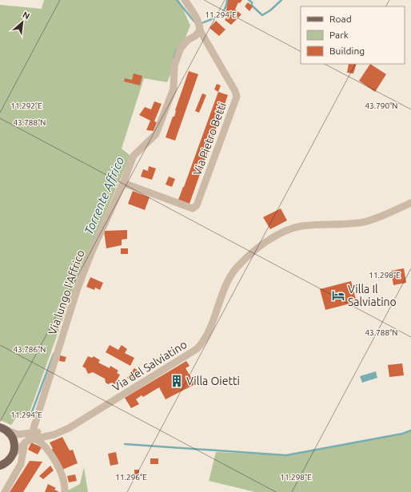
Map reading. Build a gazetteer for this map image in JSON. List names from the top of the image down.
{
  "streets": {
    "street": ["Via Pietro Betti", "Via lungo l'Affrico", "Via del Salviatino"]
  },
  "crossings": [
    ["Via Pietro Betti", "Via lungo l'Affrico"],
    ["Via lungo l'Affrico", "Via del Salviatino"]
  ],
  "water": ["Torrente Affrico"],
  "places": {
    "hotel": ["Villa Il Salviatino"],
    "building": ["Villa Oietti"]
  },
  "legend": ["Road", "Park", "Building"],
  "north": "top right",
  "coordinates": [
    "11.294°E",
    "11.292°E",
    "43.790°N",
    "43.788°N",
    "11.298°E",
    "43.786°N",
    "11.296°E"
  ]
}
